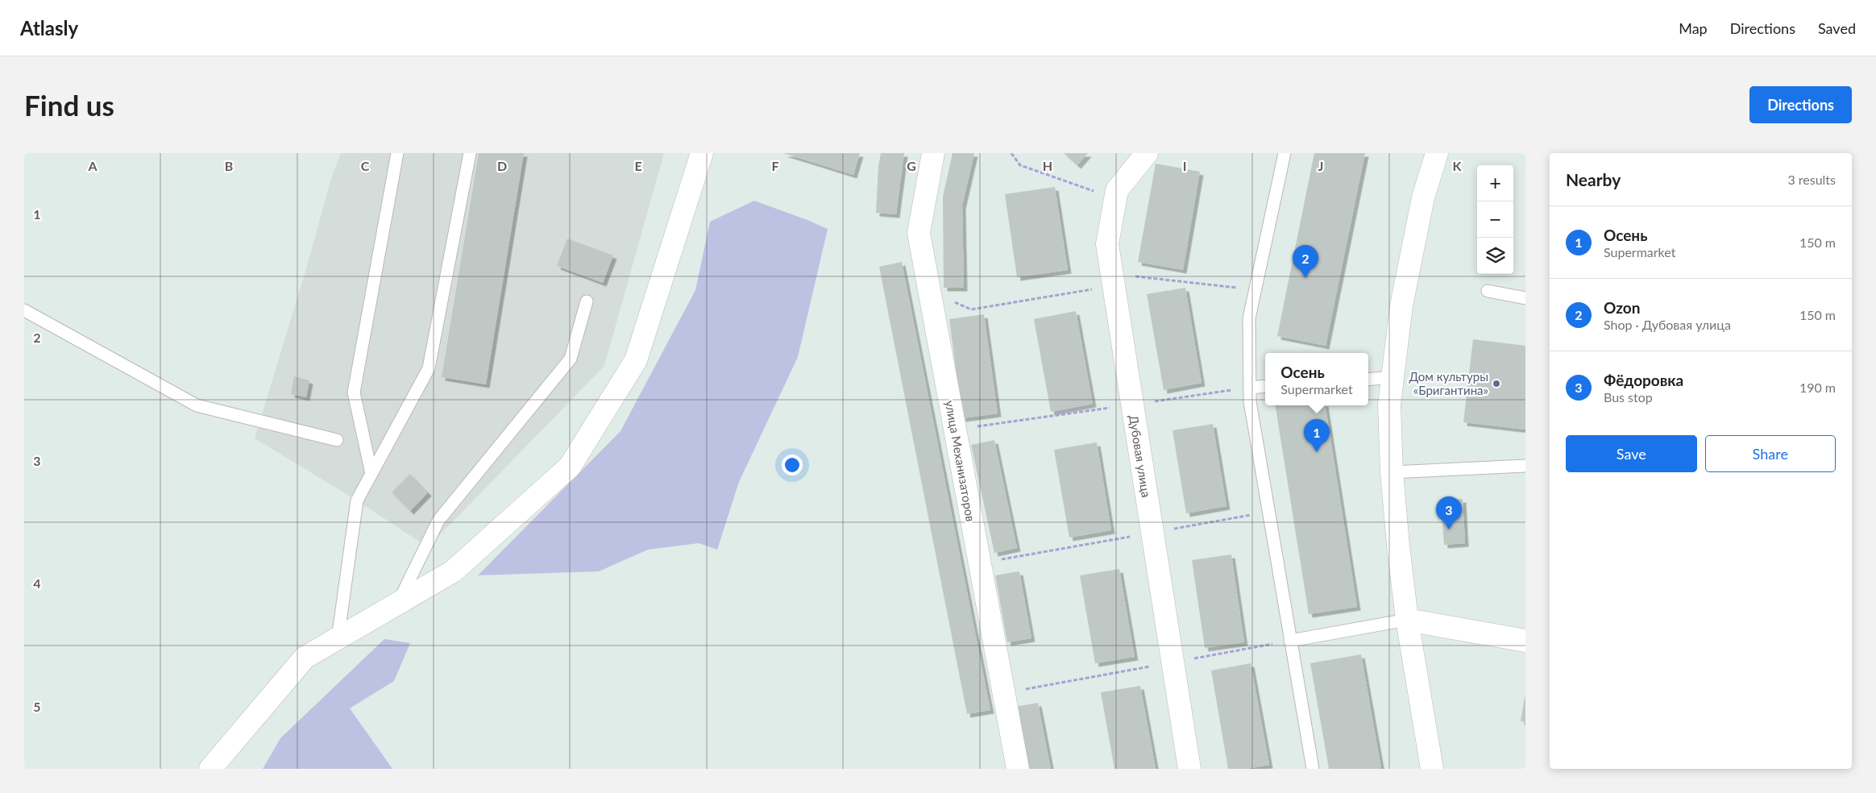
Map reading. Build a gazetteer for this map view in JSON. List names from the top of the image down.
{
  "streets": {
    "street": ["Дубовая улица", "улица Механизаторов"]
  },
  "places": ["Дом культуры «Бригантина»"],
  "page": {
    "header": "Atlasly",
    "nav": ["Map", "Directions", "Saved"],
    "buttons": [
      "Directions",
      ["Save", "Share"]
    ],
    "title": "Find us",
    "heading": ["Nearby", "3 results"],
    "map_buttons": ["+", "−"],
    "list": [
      {
        "mark": "1",
        "name": "Осень",
        "note": "Supermarket",
        "value": "150 m"
      },
      {
        "mark": "2",
        "name": "Ozon",
        "note": "Shop · Дубовая улица",
        "value": "150 m"
      },
      {
        "mark": "3",
        "name": "Фёдоровка",
        "note": "Bus stop",
        "value": "190 m"
      }
    ],
    "pins": ["2", "1", "3"],
    "popup": ["Осень", "Supermarket"]
  },
  "grid": {
    "columns": [
      "A",
      "B",
      "C",
      "D",
      "E",
      "F",
      "G",
      "H",
      "I",
      "J",
      "K"
    ],
    "rows": [
      "1",
      "2",
      "3",
      "4",
      "5"
    ]
  }
}
